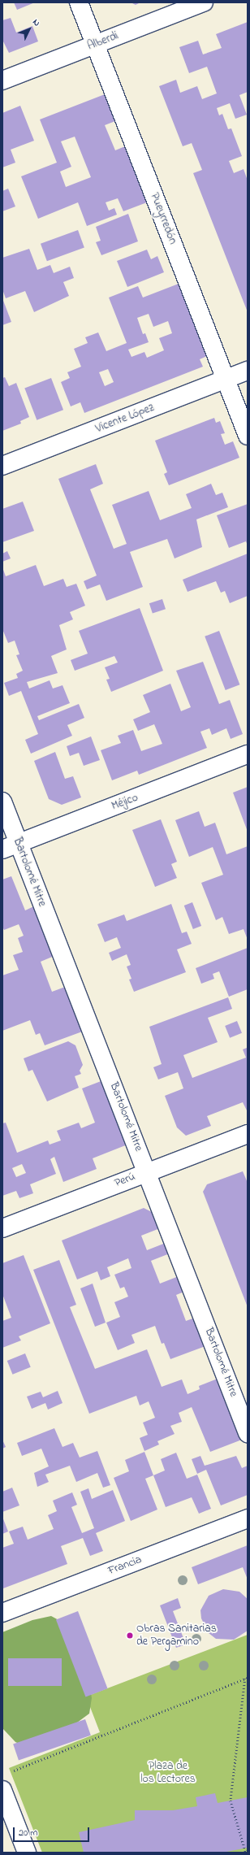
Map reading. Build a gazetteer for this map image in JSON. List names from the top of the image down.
{
  "streets": {
    "street": [
      "Alberdi",
      "Pueyrredón",
      "Vicente López",
      "Méjico",
      "Bartolomé Mitre",
      "Perú",
      "Francia"
    ]
  },
  "crossings": [
    ["Alberdi", "Pueyrredón"],
    ["Pueyrredón", "Vicente López"],
    ["Méjico", "Bartolomé Mitre"],
    ["Bartolomé Mitre", "Perú"]
  ],
  "parks": ["Plaza de los Lectores"],
  "places": ["Obras Sanitarias de Pergamino"],
  "scale_bar": "20 m",
  "north": "top right"
}
